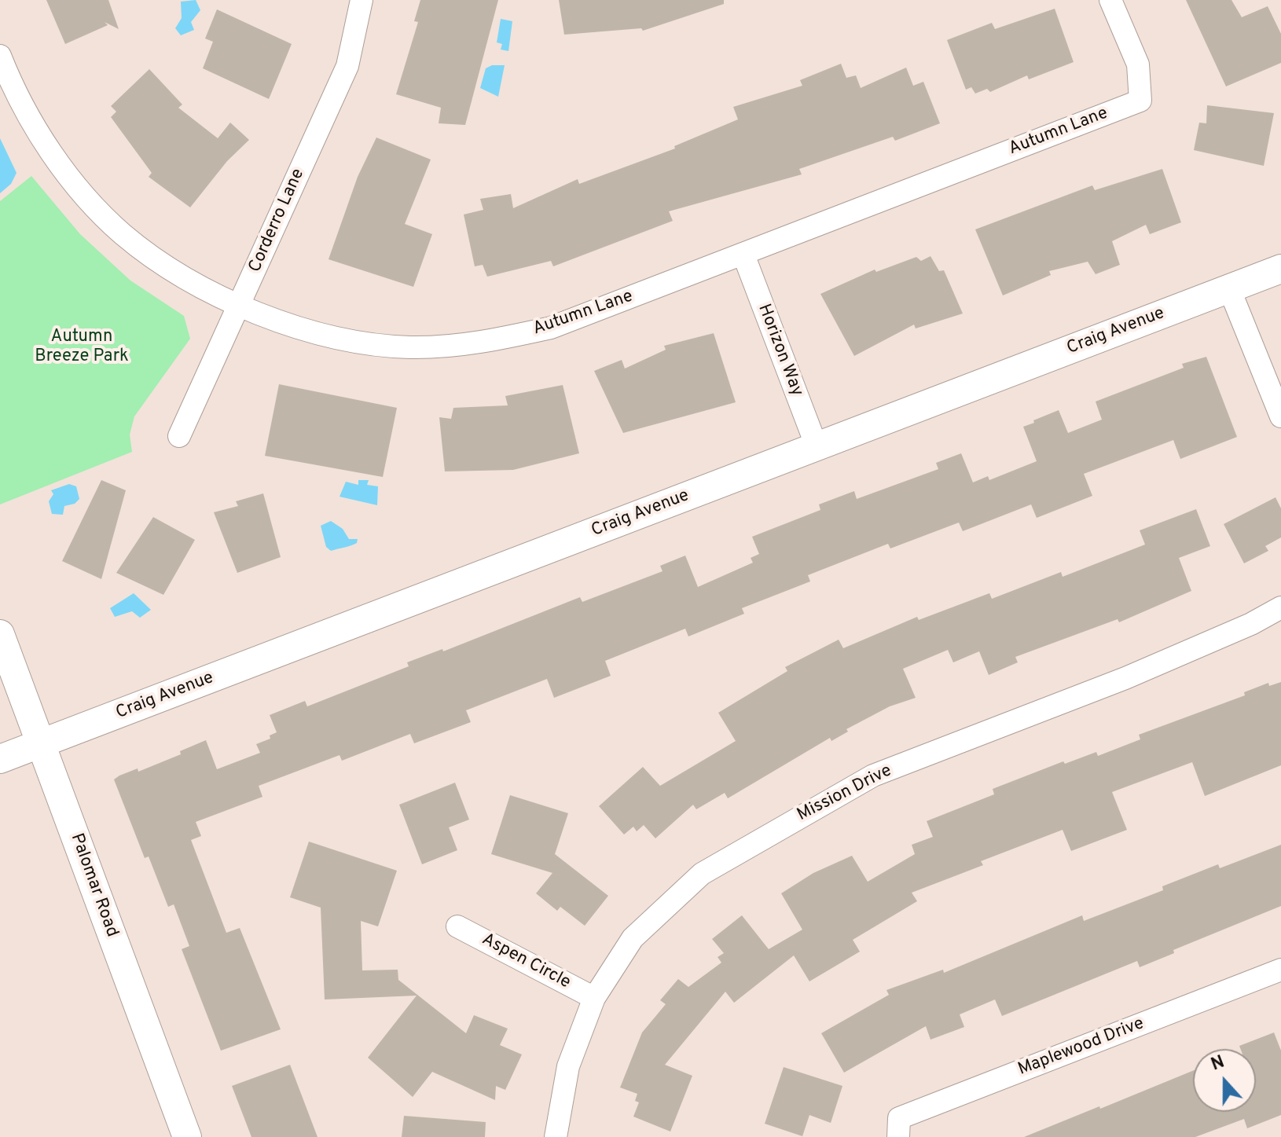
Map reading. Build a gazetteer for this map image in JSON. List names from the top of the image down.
{
  "streets": {
    "street": [
      "Autumn Lane",
      "Corderro Lane",
      "Craig Avenue",
      "Horizon Way",
      "Mission Drive",
      "Palomar Road",
      "Aspen Circle",
      "Maplewood Drive"
    ]
  },
  "crossings": [
    ["Autumn Lane", "Corderro Lane"],
    ["Autumn Lane", "Horizon Way"],
    ["Craig Avenue", "Horizon Way"],
    ["Craig Avenue", "Palomar Road"],
    ["Mission Drive", "Aspen Circle"]
  ],
  "parks": ["Autumn Breeze Park"],
  "north": "top"
}
